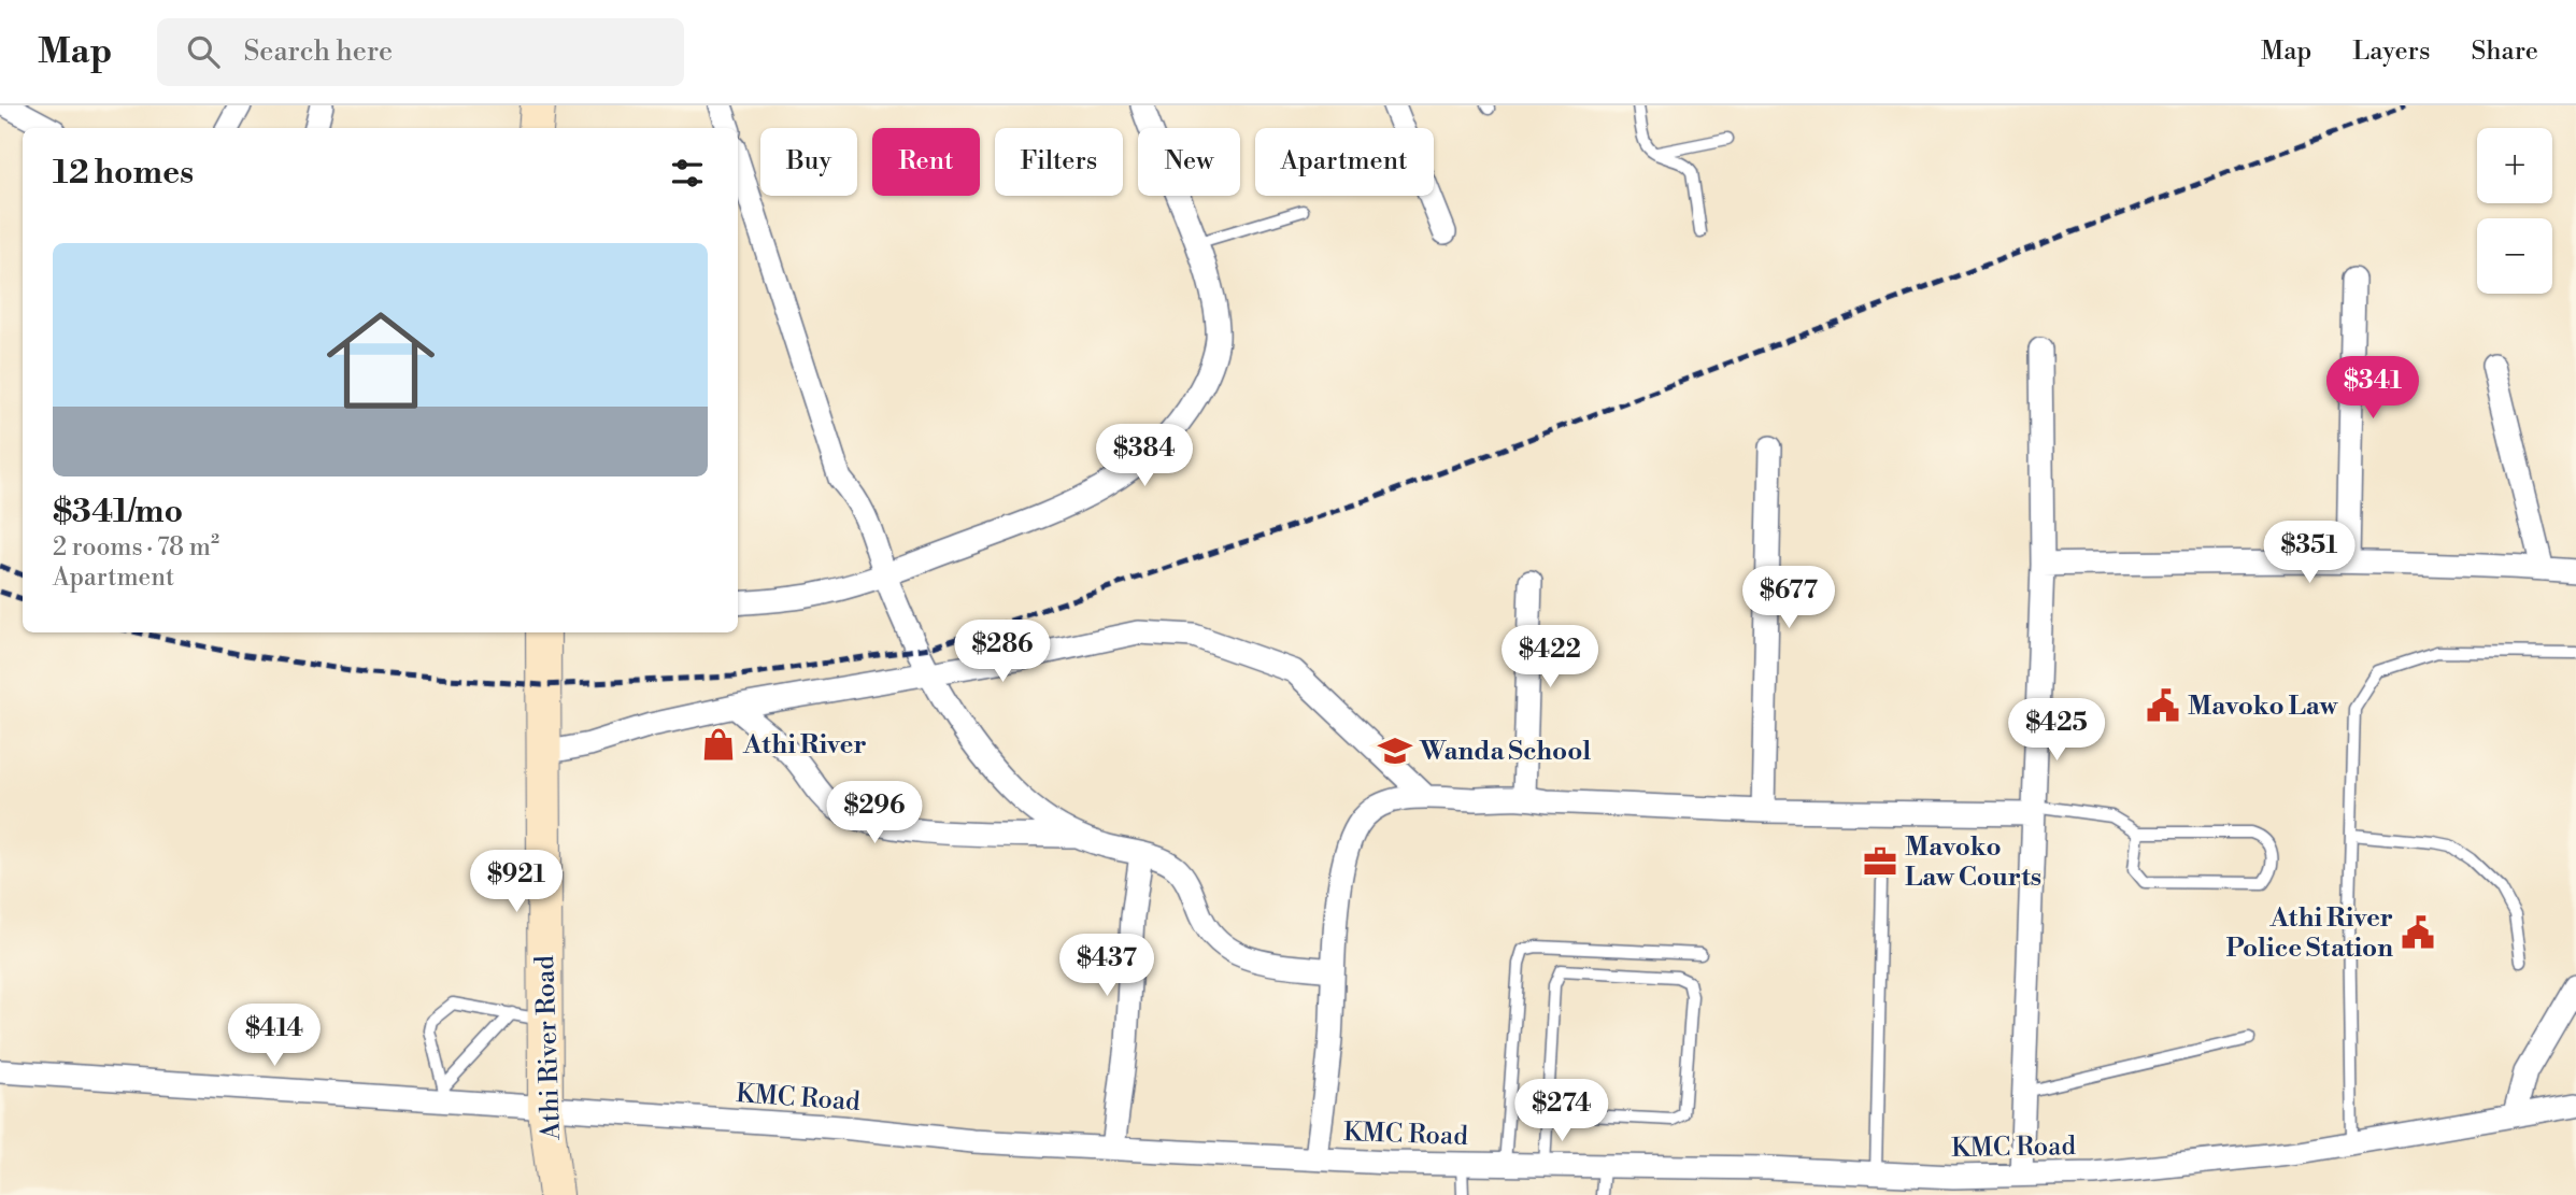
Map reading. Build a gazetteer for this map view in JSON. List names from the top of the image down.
{
  "streets": {
    "main road": ["Athi River Road"],
    "street": ["KMC Road"]
  },
  "crossings": [
    ["Athi River Road", "KMC Road"]
  ],
  "places": {
    "public building": ["Mavoko Law", "Athi River Police Station"],
    "shop": ["Athi River"],
    "school or university": ["Wanda School"],
    "office": ["Mavoko Law Courts"]
  },
  "page": {
    "header": "Map",
    "search": "Search here",
    "nav": ["Map", "Layers", "Share"],
    "map_buttons": ["+", "−"],
    "chip": [
      "Buy",
      "Rent",
      "Filters",
      "New",
      "Apartment"
    ],
    "heading": "12 homes",
    "list": [
      {
        "name": "$341/mo",
        "note": "2 rooms · 78 m² · Apartment"
      }
    ],
    "price": [
      "$341",
      "$384",
      "$351",
      "$677",
      "$286",
      "$422",
      "$425",
      "$296",
      "$921",
      "$437",
      "$414",
      "$274"
    ]
  }
}
